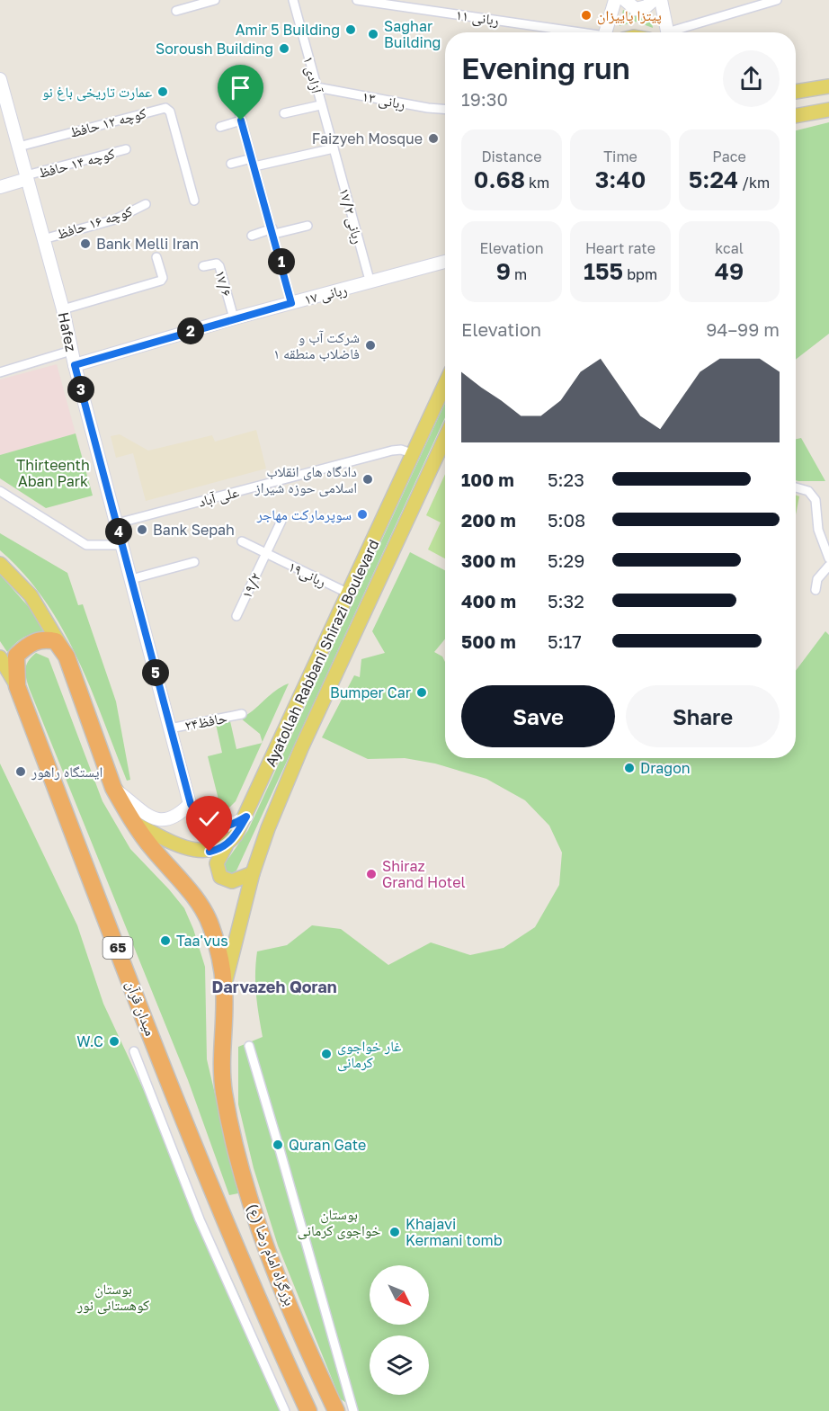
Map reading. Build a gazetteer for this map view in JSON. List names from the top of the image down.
{
  "streets": {
    "highway": ["65", "میدان قرآن", "بزرگراه امام رضا (ع)"],
    "main road": ["ربانی ۱۷", "Hafez", "Ayatollah Rabbani Shirazi Boulevard"],
    "street": [
      "ربانی ۱۱",
      "آزادی ۱",
      "ربانی ۱۳",
      "کوچه ۱۲ حافظ",
      "کوچه ۱۴ حافظ",
      "ربانی ۱۷/۲",
      "کوچه ۱۶ حافظ",
      "۱۷/۶",
      "علی آباد",
      "ربانی۱۹",
      "۱۹/۲",
      "حافظ۲۴"
    ]
  },
  "crossings": [
    ["آزادی ۱", "ربانی ۱۳"],
    ["آزادی ۱", "ربانی ۱۷/۲"],
    ["کوچه ۱۲ حافظ", "Hafez"],
    ["کوچه ۱۴ حافظ", "Hafez"],
    ["ربانی ۱۷/۲", "ربانی ۱۷"],
    ["کوچه ۱۶ حافظ", "Hafez"],
    ["۱۷/۶", "ربانی ۱۷"],
    ["ربانی ۱۷", "Hafez"],
    ["Hafez", "علی آباد"],
    ["Hafez", "حافظ۲۴"],
    ["علی آباد", "Ayatollah Rabbani Shirazi Boulevard"],
    ["ربانی۱۹", "۱۹/۲"],
    ["ربانی۱۹", "Ayatollah Rabbani Shirazi Boulevard"],
    ["Ayatollah Rabbani Shirazi Boulevard", "65"],
    ["Ayatollah Rabbani Shirazi Boulevard", "بزرگراه امام رضا (ع)"],
    ["65", "میدان قرآن"],
    ["65", "بزرگراه امام رضا (ع)"],
    ["میدان قرآن", "بزرگراه امام رضا (ع)"]
  ],
  "districts": ["Darvazeh Qoran"],
  "parks": ["Thirteenth Aban Park", "بوستان خواجوی کرمانی", "بوستان کوهستانی نور"],
  "places": [
    "پیتزا پاییزان",
    "Amir 5 Building",
    "Saghar Building",
    "Soroush Building",
    "عمارت تاریخی باغ نو",
    "Faizyeh Mosque",
    "Bank Melli Iran",
    "شرکت آب و فاضلاب منطقه ۱",
    "دادگاه های انقلاب اسلامی حوزه شیراز",
    "سوپرمارکت مهاجر",
    "Bank Sepah",
    "Bumper Car",
    "Dragon",
    "ایستگاه راهور",
    "Shiraz Grand Hotel",
    "Taa'vus",
    "W.C",
    "غار خواجوی کرمانی",
    "Quran Gate",
    "Khajavi Kermani tomb"
  ],
  "north": "bottom right",
  "page": {
    "heading": ["Evening run", "19:30"],
    "stats": [
      ["Distance", "0.68 km"],
      ["Time", "3:40"],
      ["Pace", "5:24 /km"],
      ["Elevation", "9 m"],
      ["Heart rate", "155 bpm"],
      ["kcal", "49"]
    ],
    "pins": [
      "1",
      "2",
      "3",
      "4",
      "5"
    ],
    "chart": ["Elevation", "94–99 m"],
    "list": [
      {
        "name": "100 m",
        "note": "5:23"
      },
      {
        "name": "200 m",
        "note": "5:08"
      },
      {
        "name": "300 m",
        "note": "5:29"
      },
      {
        "name": "400 m",
        "note": "5:32"
      },
      {
        "name": "500 m",
        "note": "5:17"
      }
    ],
    "buttons": ["Save", "Share"]
  }
}
